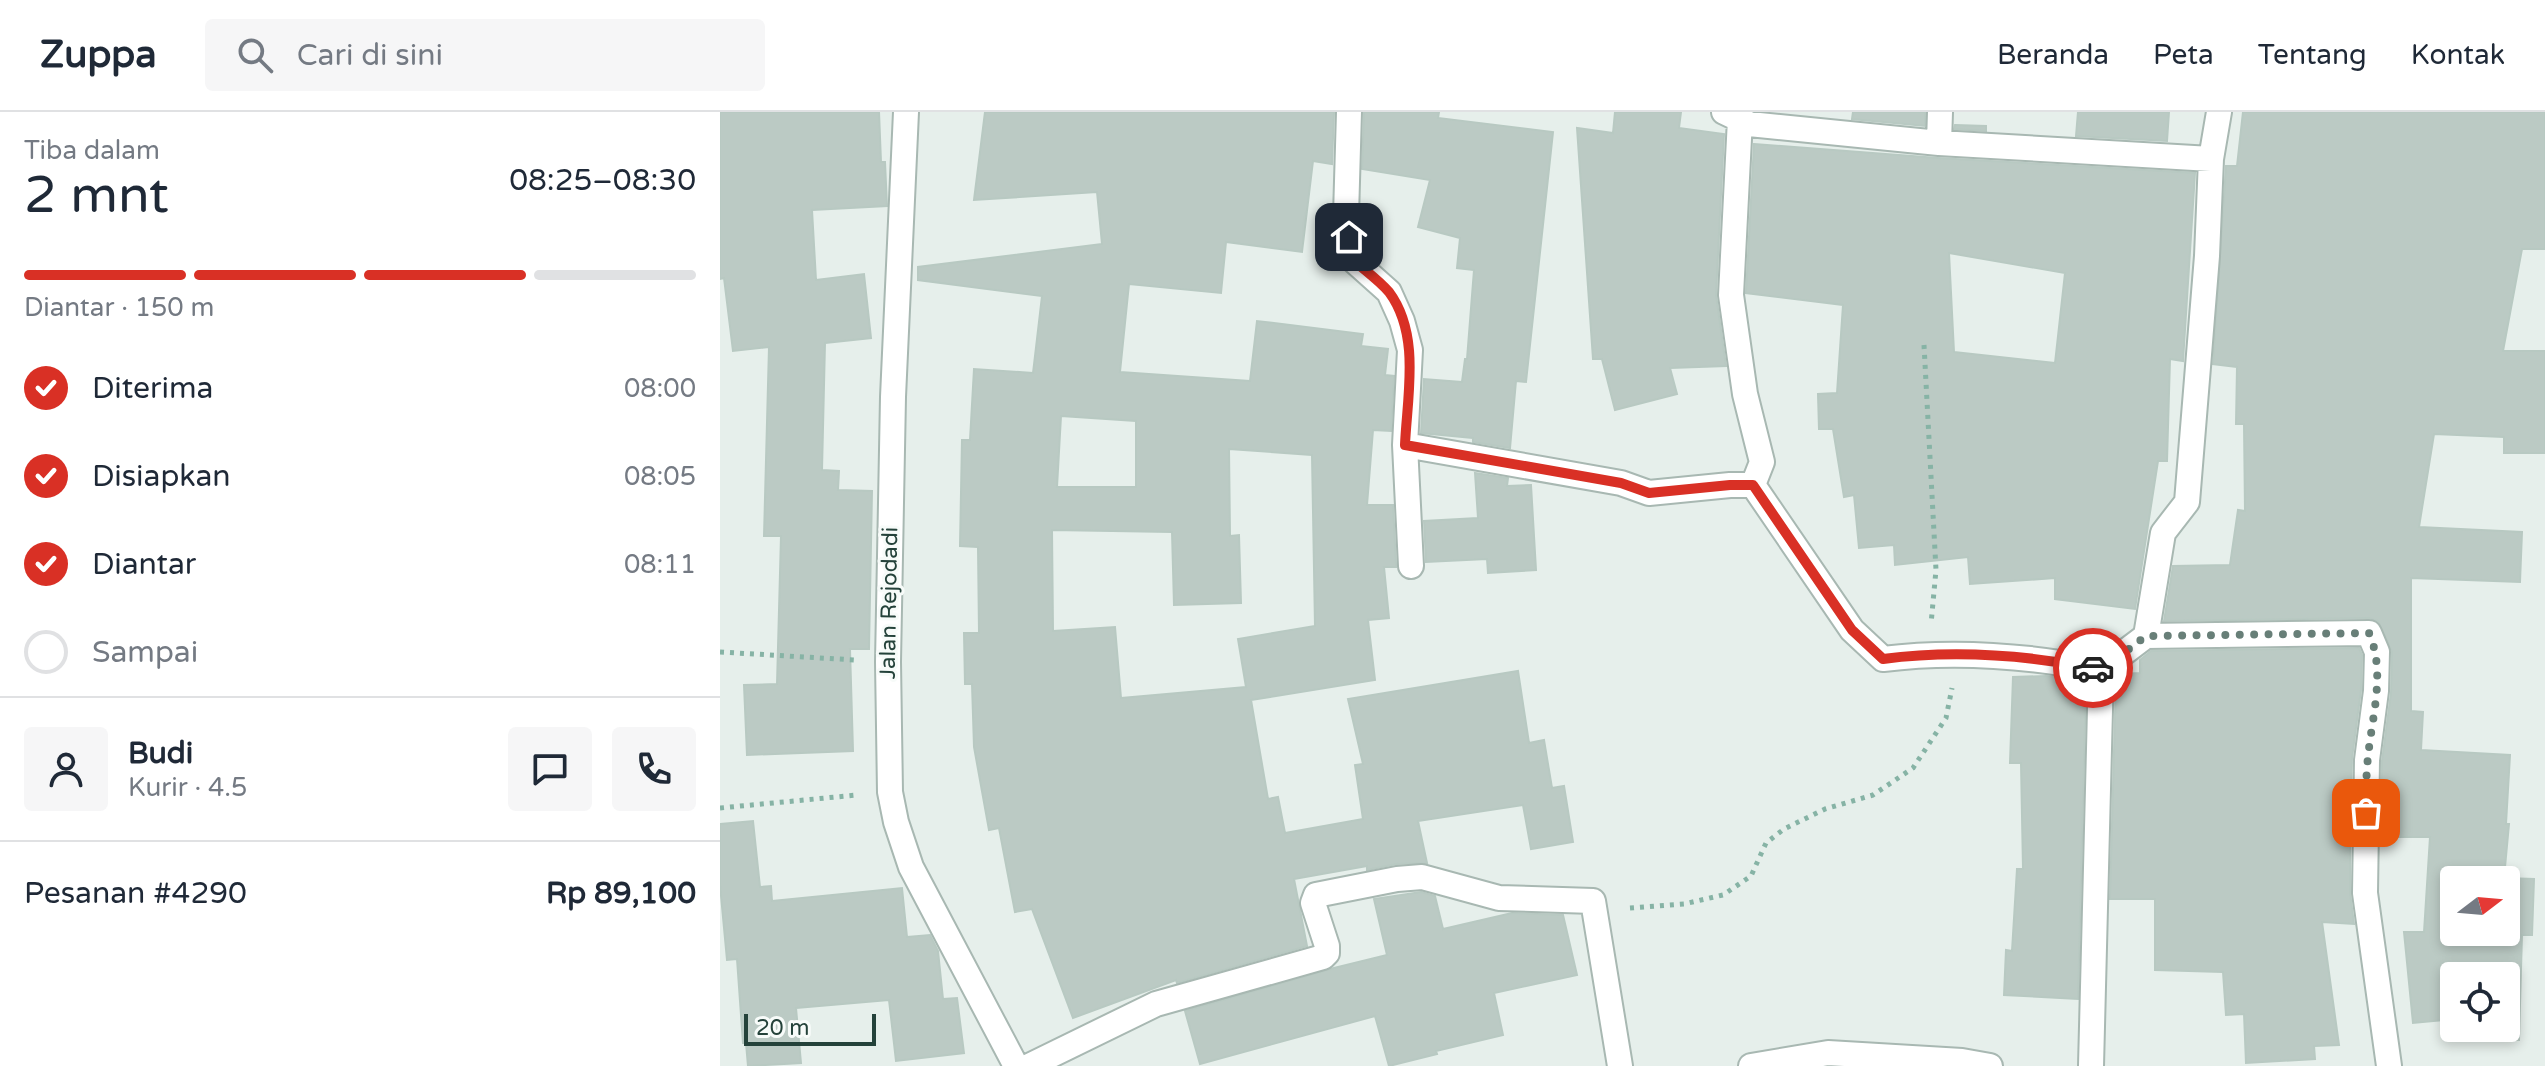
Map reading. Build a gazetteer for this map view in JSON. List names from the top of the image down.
{
  "streets": {
    "street": ["Jalan Rejodadi"]
  },
  "scale_bar": "20 m",
  "north": "right",
  "page": {
    "header": "Zuppa",
    "search": "Cari di sini",
    "nav": [
      "Beranda",
      "Peta",
      "Tentang",
      "Kontak"
    ],
    "heading": ["2 mnt", "Tiba dalam", "08:25–08:30"],
    "panel": [
      "Budi",
      "Kurir · 4.5",
      "Pesanan #4290",
      "Rp 89,100"
    ],
    "bar": "Diantar · 150 m",
    "list": [
      ["Diterima", "08:00"],
      ["Disiapkan", "08:05"],
      ["Diantar", "08:11"],
      "Sampai"
    ],
    "scale": "20 m"
  }
}
